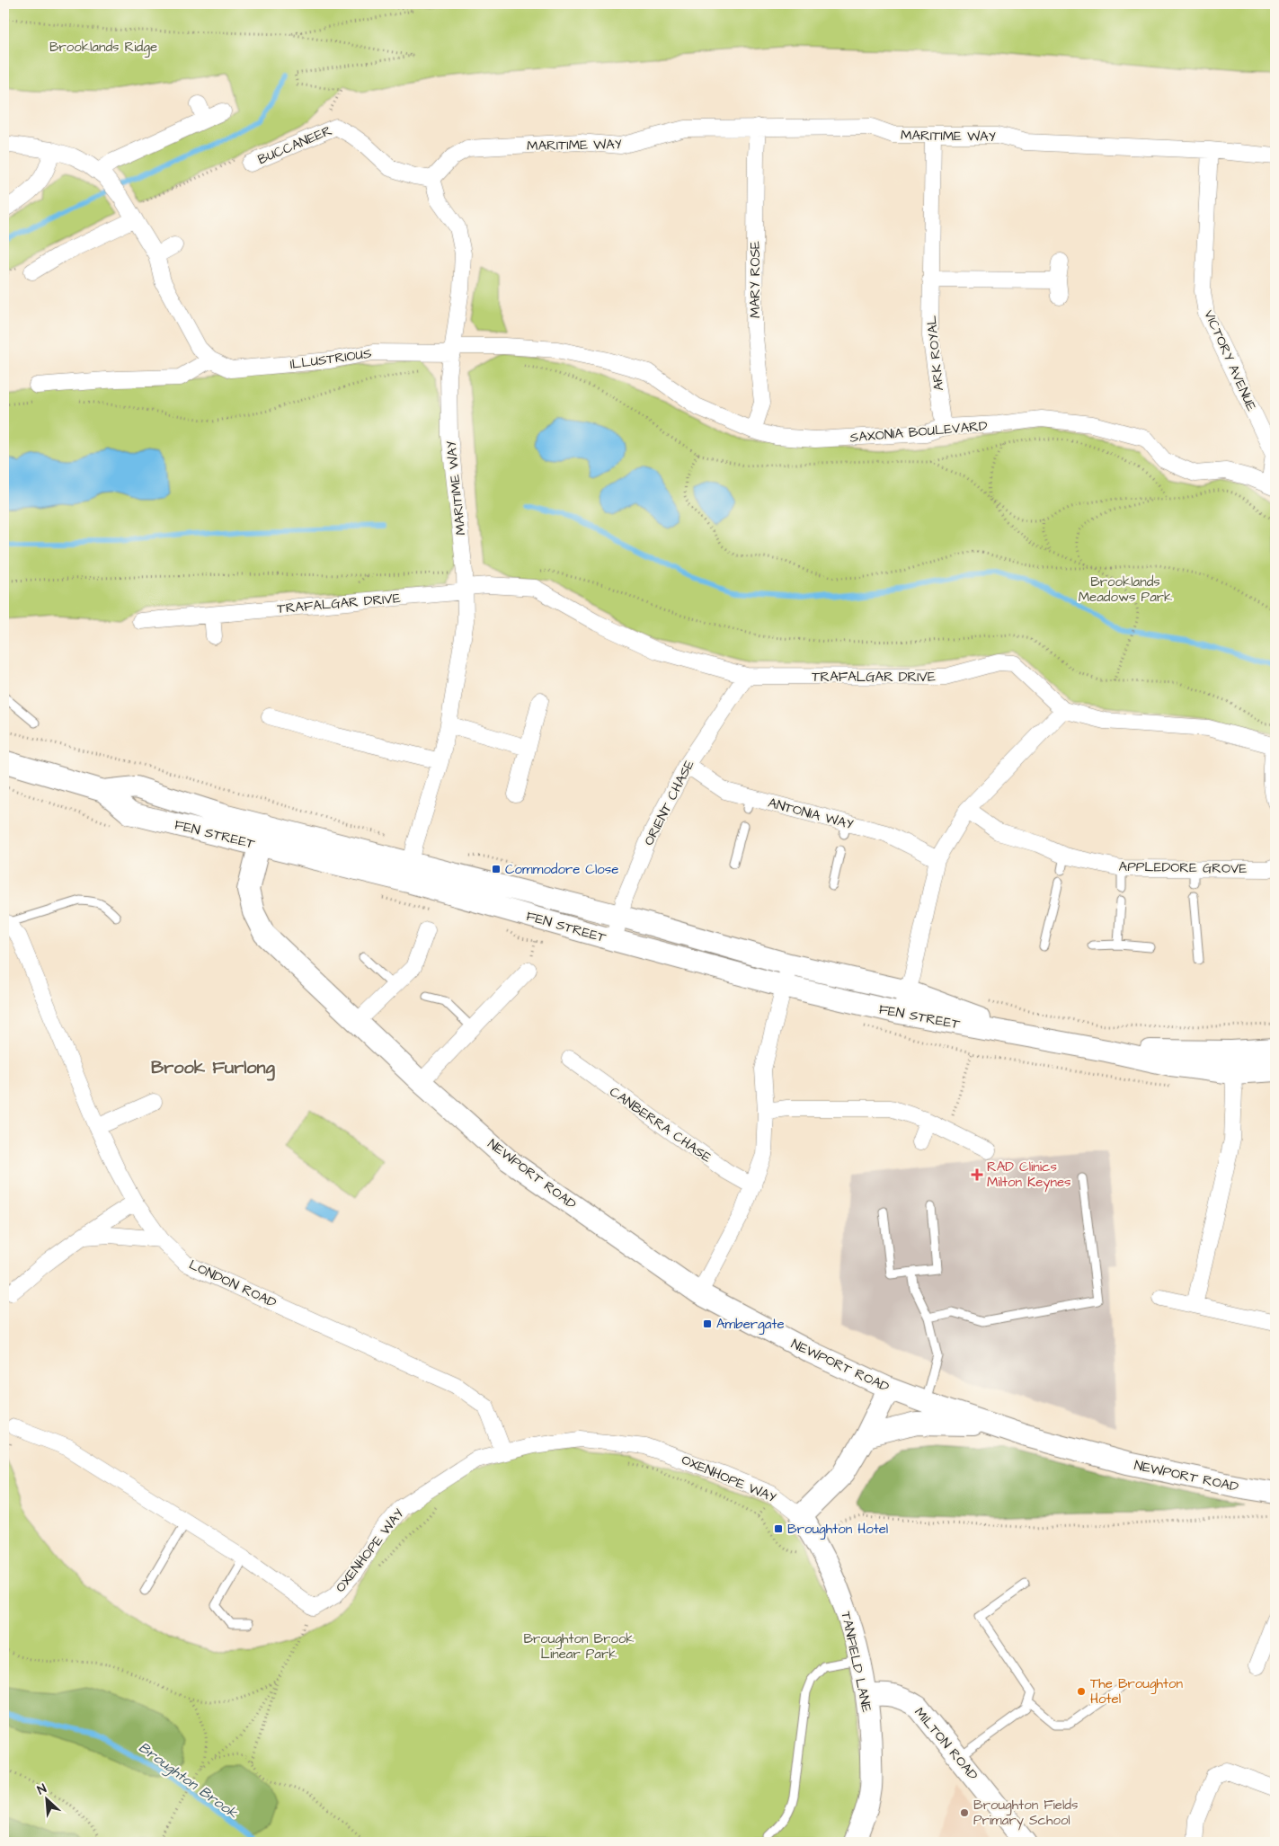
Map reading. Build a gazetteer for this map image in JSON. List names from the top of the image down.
{
  "streets": {
    "street": [
      "MARITIME WAY",
      "BUCCANEER",
      "MARY ROSE",
      "ARK ROYAL",
      "ILLUSTRIOUS",
      "VICTORY AVENUE",
      "SAXONIA BOULEVARD",
      "TRAFALGAR DRIVE",
      "ORIENT CHASE",
      "ANTONIA WAY",
      "FEN STREET",
      "APPLEDORE GROVE",
      "CANBERRA CHASE",
      "NEWPORT ROAD",
      "LONDON ROAD",
      "OXENHOPE WAY",
      "TANFIELD LANE",
      "MILTON ROAD"
    ]
  },
  "crossings": [
    ["MARITIME WAY", "BUCCANEER"],
    ["MARITIME WAY", "MARY ROSE"],
    ["MARITIME WAY", "ARK ROYAL"],
    ["MARITIME WAY", "ILLUSTRIOUS"],
    ["MARITIME WAY", "VICTORY AVENUE"],
    ["MARITIME WAY", "SAXONIA BOULEVARD"],
    ["MARITIME WAY", "TRAFALGAR DRIVE"],
    ["MARY ROSE", "SAXONIA BOULEVARD"],
    ["ARK ROYAL", "SAXONIA BOULEVARD"],
    ["ILLUSTRIOUS", "SAXONIA BOULEVARD"],
    ["VICTORY AVENUE", "SAXONIA BOULEVARD"],
    ["TRAFALGAR DRIVE", "ORIENT CHASE"],
    ["ORIENT CHASE", "ANTONIA WAY"],
    ["ORIENT CHASE", "FEN STREET"],
    ["FEN STREET", "NEWPORT ROAD"],
    ["LONDON ROAD", "OXENHOPE WAY"],
    ["OXENHOPE WAY", "TANFIELD LANE"],
    ["TANFIELD LANE", "MILTON ROAD"]
  ],
  "districts": ["Brook Furlong"],
  "water": ["Broughton Brook"],
  "parks": ["Brooklands Ridge", "Brooklands Meadows Park", "Broughton Brook Linear Park"],
  "places": {
    "transit": ["Commodore Close", "Ambergate", "Broughton Hotel"],
    "health": ["RAD Clinics Milton Keynes"],
    "other": ["The Broughton Hotel", "Broughton Fields Primary School"]
  },
  "north": "top left"
}
